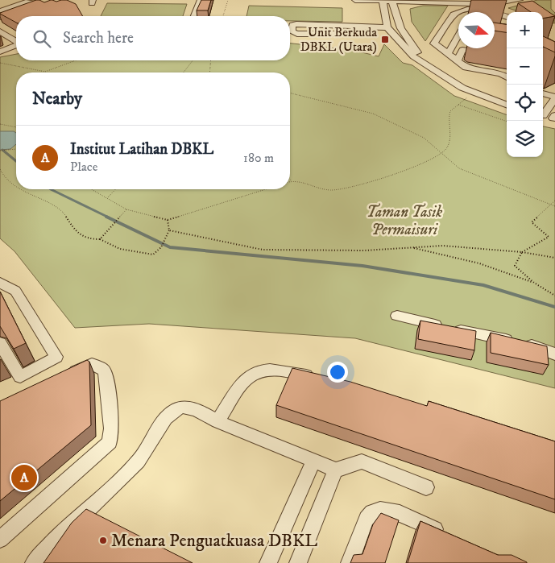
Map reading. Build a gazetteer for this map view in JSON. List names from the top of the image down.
{
  "parks": ["Taman Tasik Permaisuri"],
  "places": {
    "transit": ["Unit Berkuda DBKL (Utara)"],
    "other": ["Menara Penguatkuasa DBKL"]
  },
  "north": "right",
  "page": {
    "map_buttons": ["+", "−"],
    "search": "Search here",
    "heading": "Nearby",
    "list": [
      {
        "mark": "A",
        "name": "Institut Latihan DBKL",
        "note": "Place",
        "value": "180 m"
      }
    ],
    "pins": "A"
  }
}
